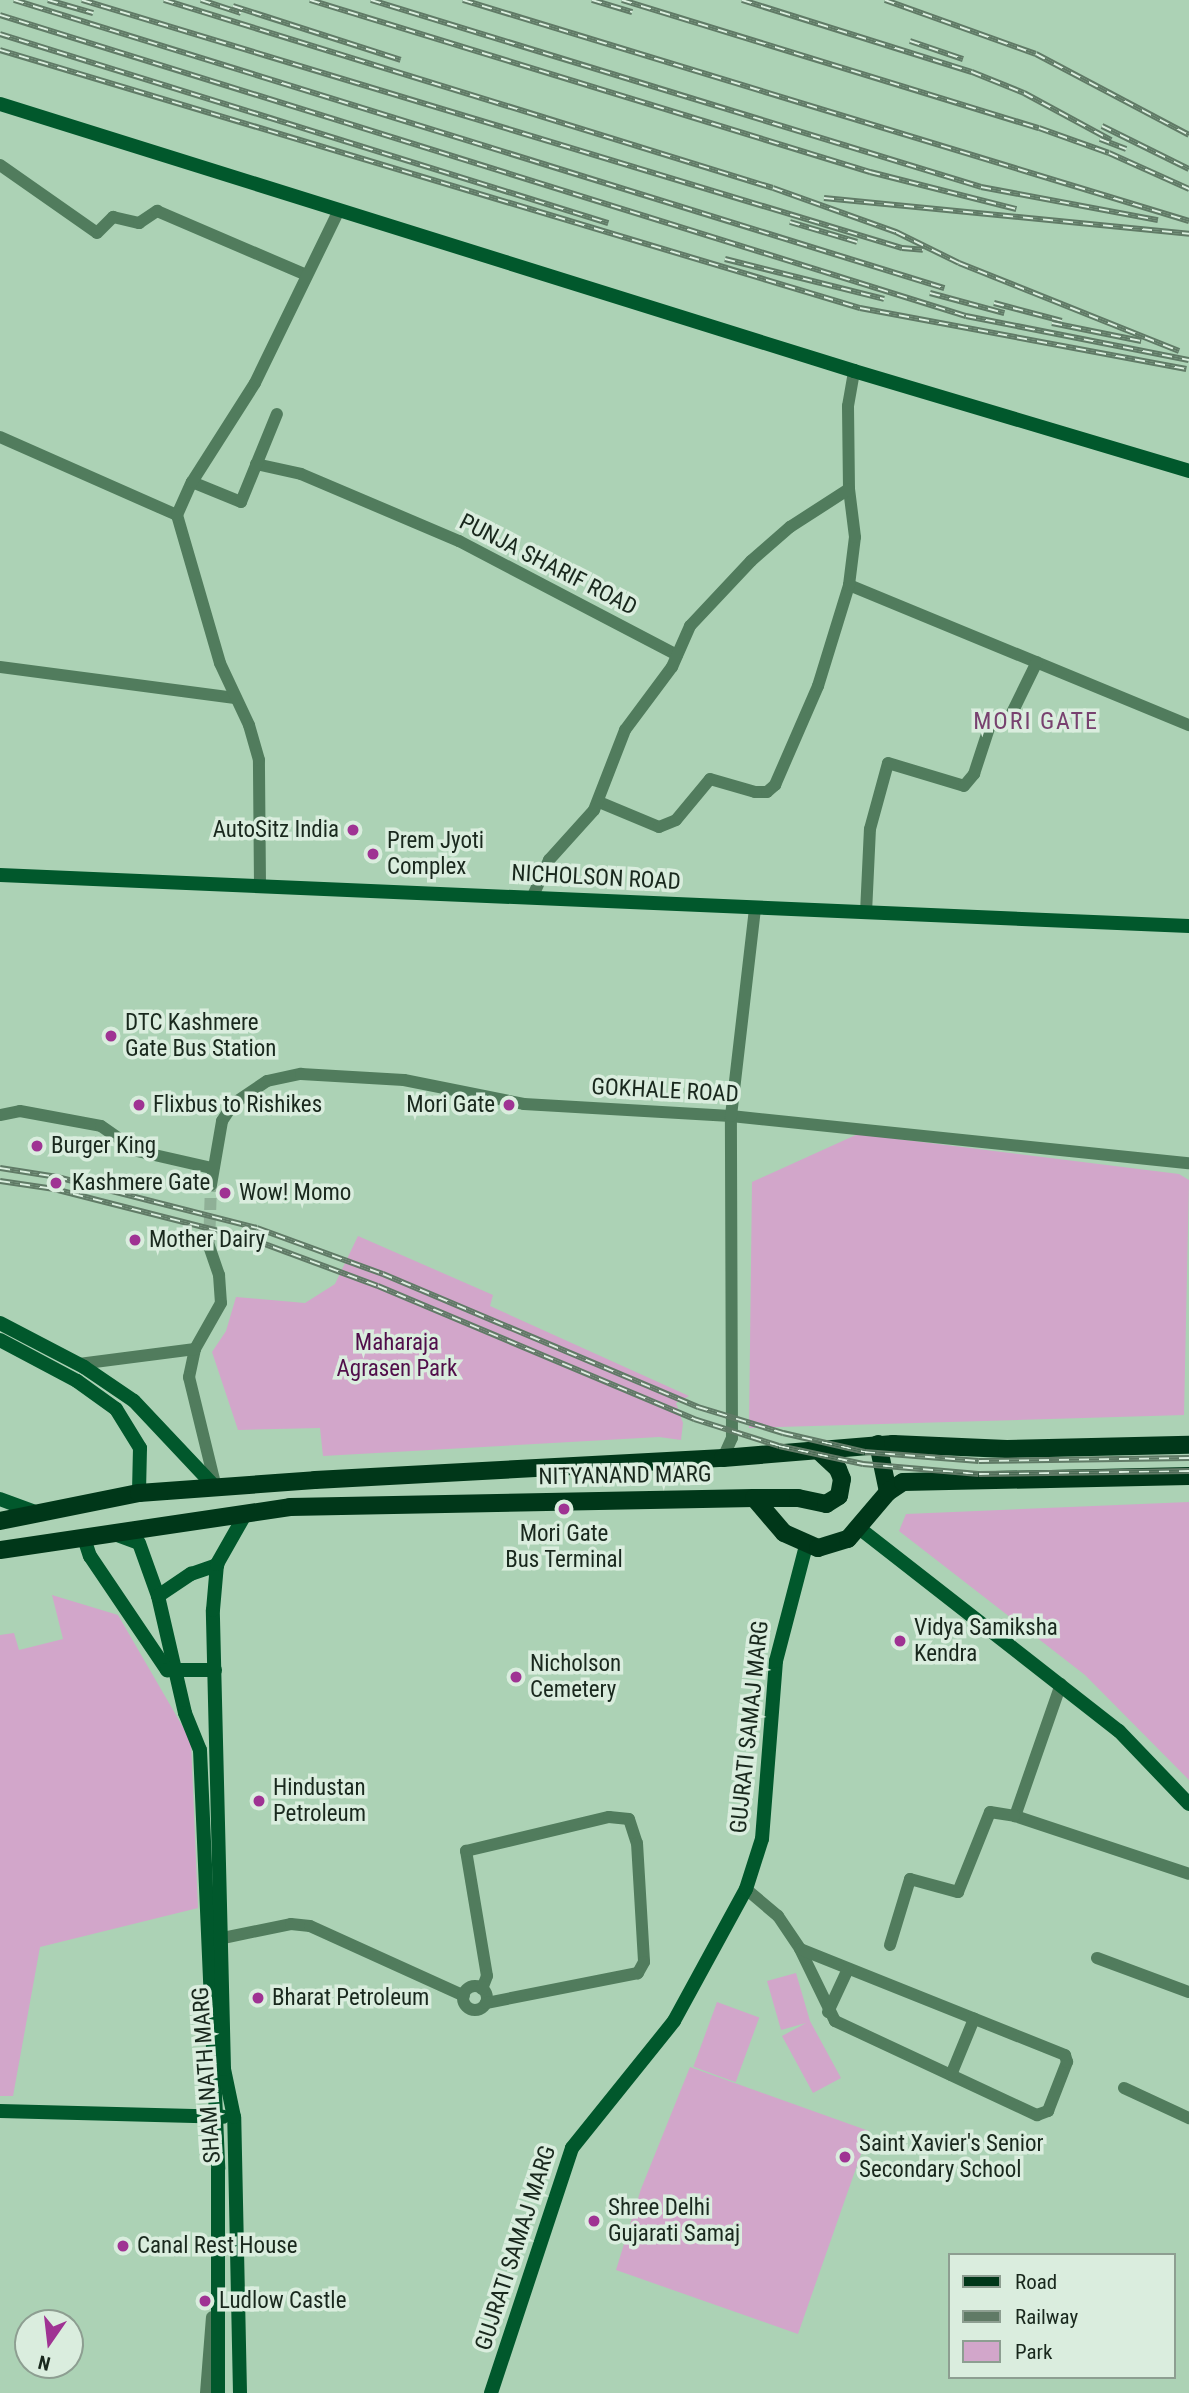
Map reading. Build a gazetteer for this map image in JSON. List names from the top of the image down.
{
  "streets": {
    "main road": ["NITYANAND MARG"],
    "street": [
      "PUNJA SHARIF ROAD",
      "NICHOLSON ROAD",
      "GOKHALE ROAD",
      "GUJRATI SAMAJ MARG",
      "SHAM NATH MARG"
    ]
  },
  "crossings": [
    ["NITYANAND MARG", "SHAM NATH MARG"]
  ],
  "districts": ["MORI GATE"],
  "parks": ["Maharaja Agrasen Park"],
  "places": [
    "AutoSitz India",
    "Prem Jyoti Complex",
    "DTC Kashmere Gate Bus Station",
    "Flixbus to Rishikes",
    "Mori Gate",
    "Burger King",
    "Kashmere Gate",
    "Wow! Momo",
    "Mother Dairy",
    "Mori Gate Bus Terminal",
    "Vidya Samiksha Kendra",
    "Nicholson Cemetery",
    "Hindustan Petroleum",
    "Bharat Petroleum",
    "Saint Xavier's Senior Secondary School",
    "Shree Delhi Gujarati Samaj",
    "Canal Rest House",
    "Ludlow Castle"
  ],
  "legend": ["Road", "Railway", "Park"],
  "north": "bottom"
}
